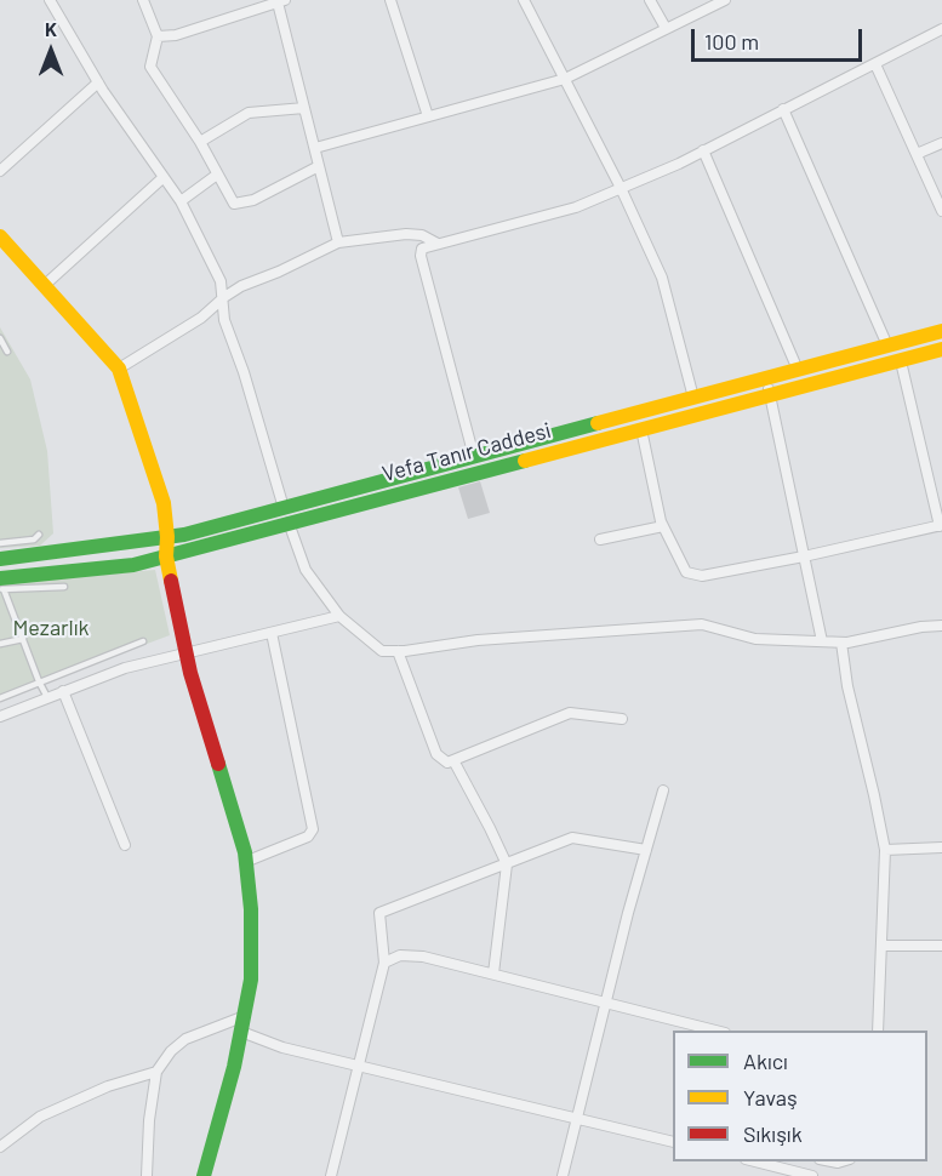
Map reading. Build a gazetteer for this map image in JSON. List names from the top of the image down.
{
  "streets": {
    "main road": ["Vefa Tanır Caddesi"]
  },
  "parks": ["Mezarlık"],
  "legend": ["Akıcı", "Yavaş", "Sıkışık"],
  "scale_bar": "100 m",
  "north": "top"
}
